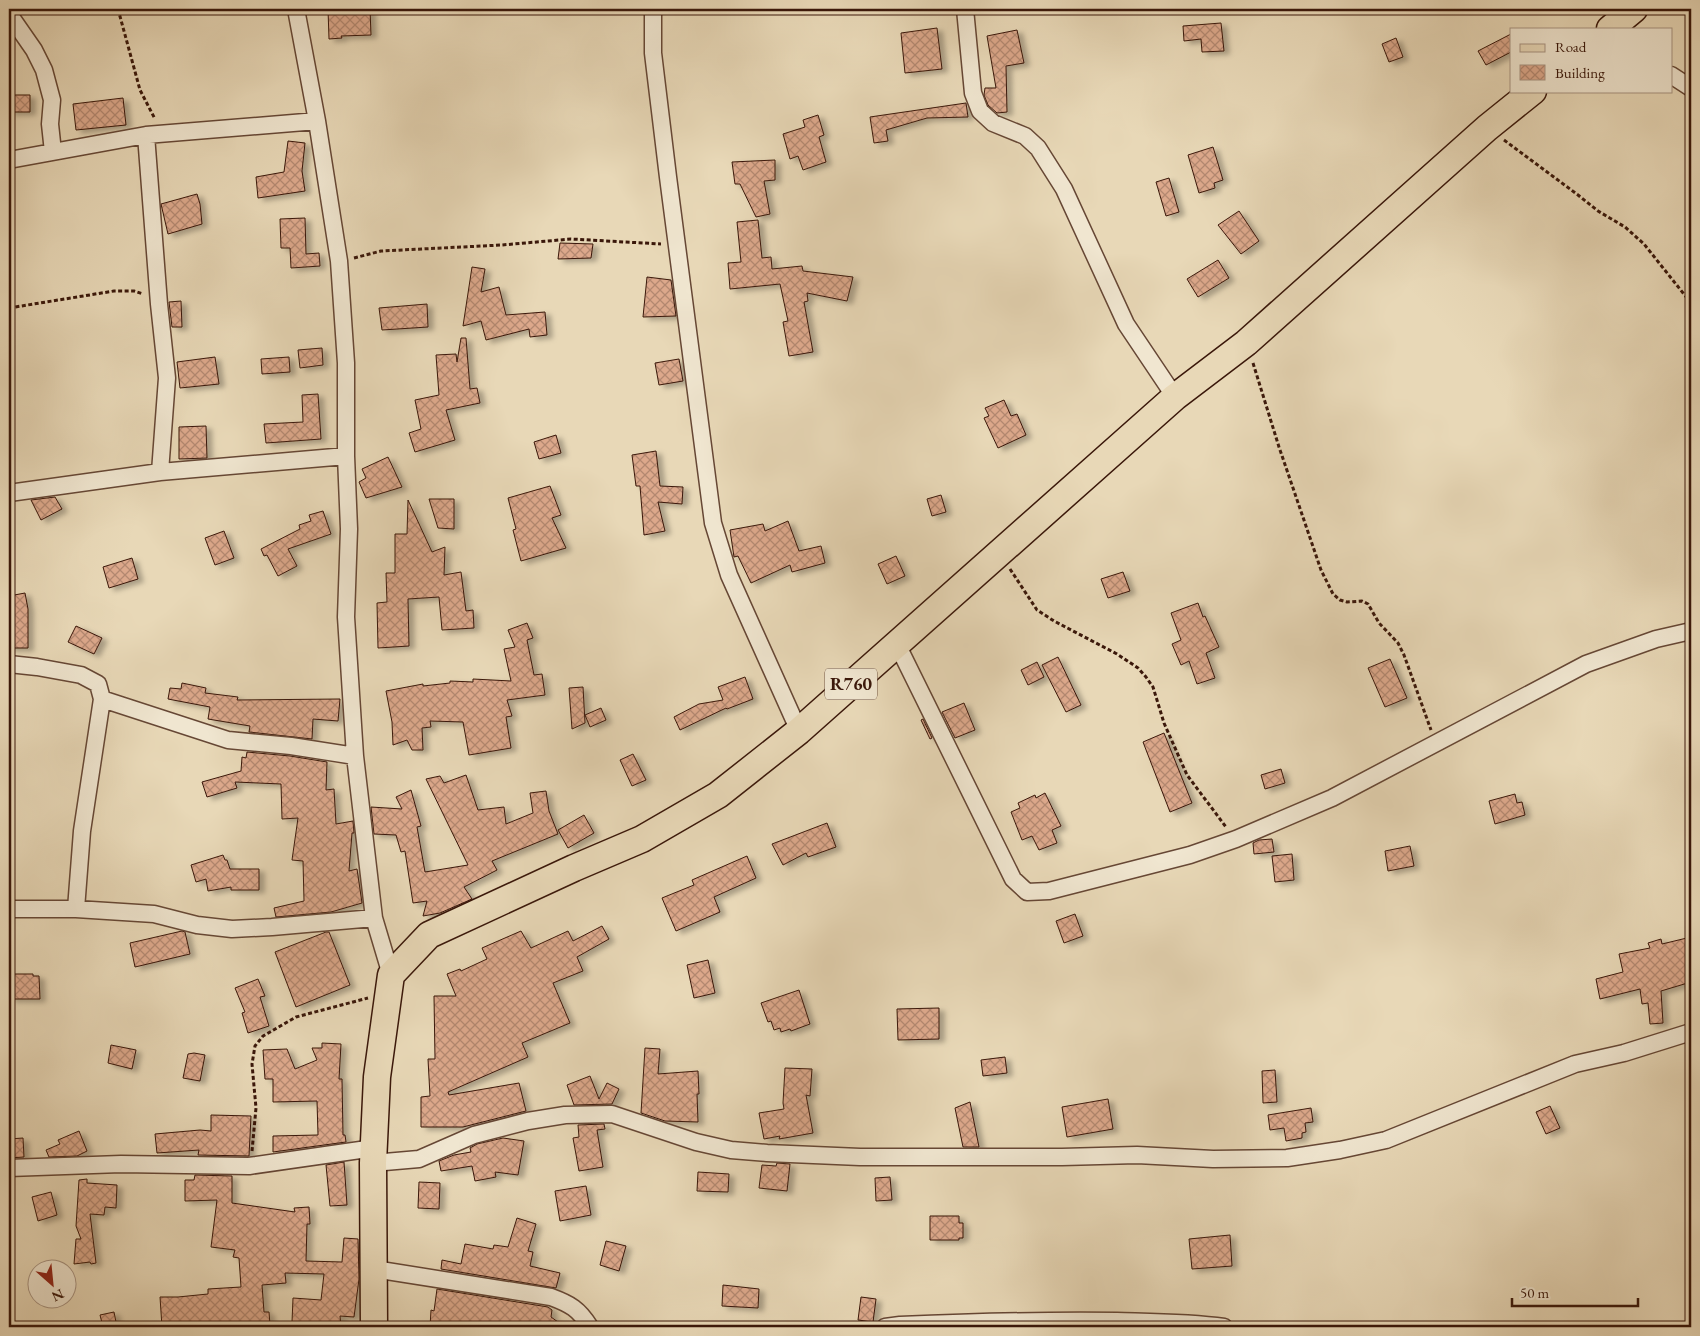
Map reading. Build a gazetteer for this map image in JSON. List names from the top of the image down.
{
  "streets": {
    "main road": ["R760"]
  },
  "legend": ["Road", "Building"],
  "scale_bar": "50 m",
  "north": "bottom right"
}
